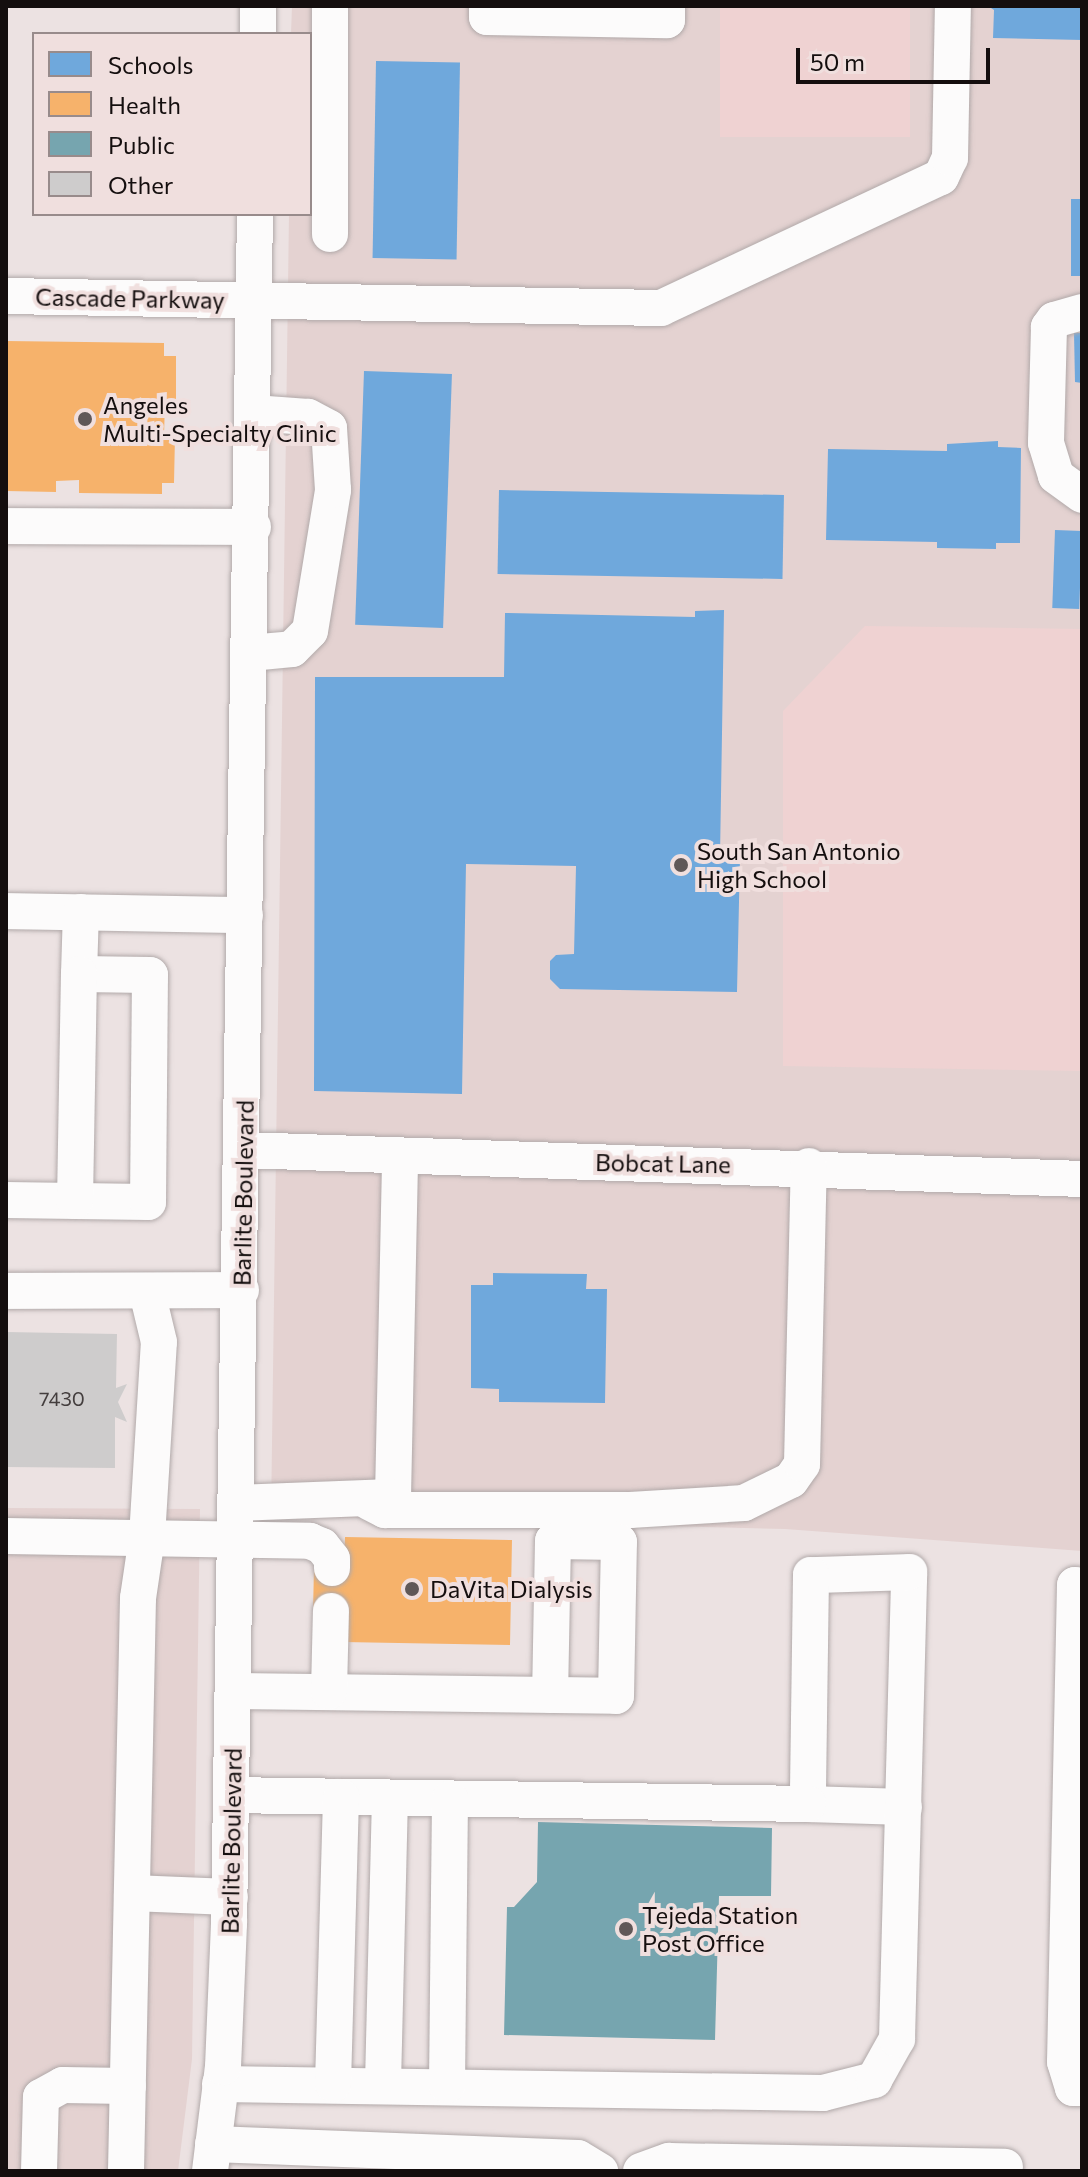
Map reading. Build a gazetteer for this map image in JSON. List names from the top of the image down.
{
  "streets": {
    "street": ["Cascade Parkway", "Bobcat Lane", "Barlite Boulevard"]
  },
  "crossings": [
    ["Cascade Parkway", "Barlite Boulevard"],
    ["Bobcat Lane", "Barlite Boulevard"]
  ],
  "places": [
    "Angeles Multi-Specialty Clinic",
    "South San Antonio High School",
    "DaVita Dialysis",
    "Tejeda Station Post Office"
  ],
  "house_numbers": ["7430"],
  "legend": [
    "Schools",
    "Health",
    "Public",
    "Other"
  ],
  "scale_bar": "50 m"
}
